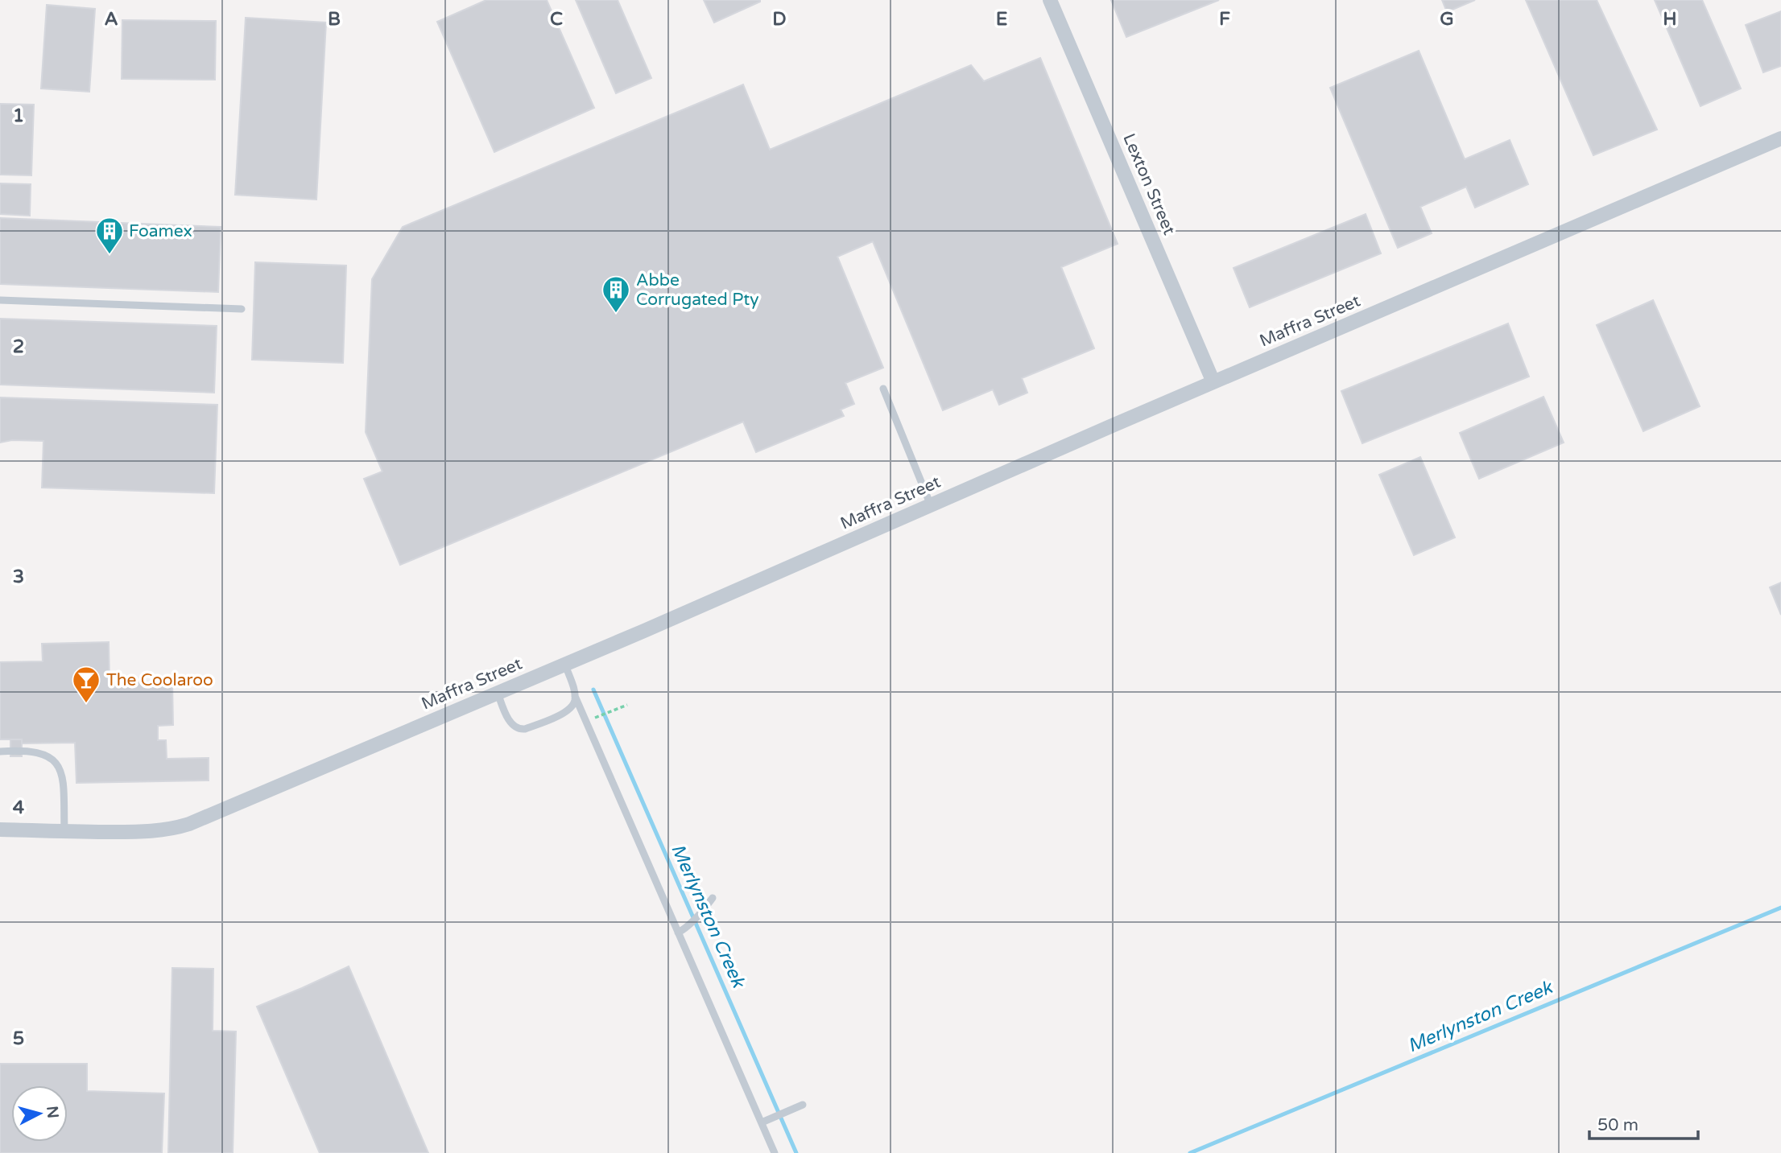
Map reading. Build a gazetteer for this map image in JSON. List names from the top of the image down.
{
  "streets": {
    "street": ["Lexton Street", "Maffra Street"]
  },
  "crossings": [
    ["Lexton Street", "Maffra Street"]
  ],
  "water": ["Merlynston Creek"],
  "places": {
    "building": ["Foamex", "Abbe Corrugated Pty"],
    "bar": ["The Coolaroo"]
  },
  "scale_bar": "50 m",
  "north": "right",
  "grid": {
    "columns": [
      "A",
      "B",
      "C",
      "D",
      "E",
      "F",
      "G",
      "H"
    ],
    "rows": [
      "1",
      "2",
      "3",
      "4",
      "5"
    ]
  }
}
